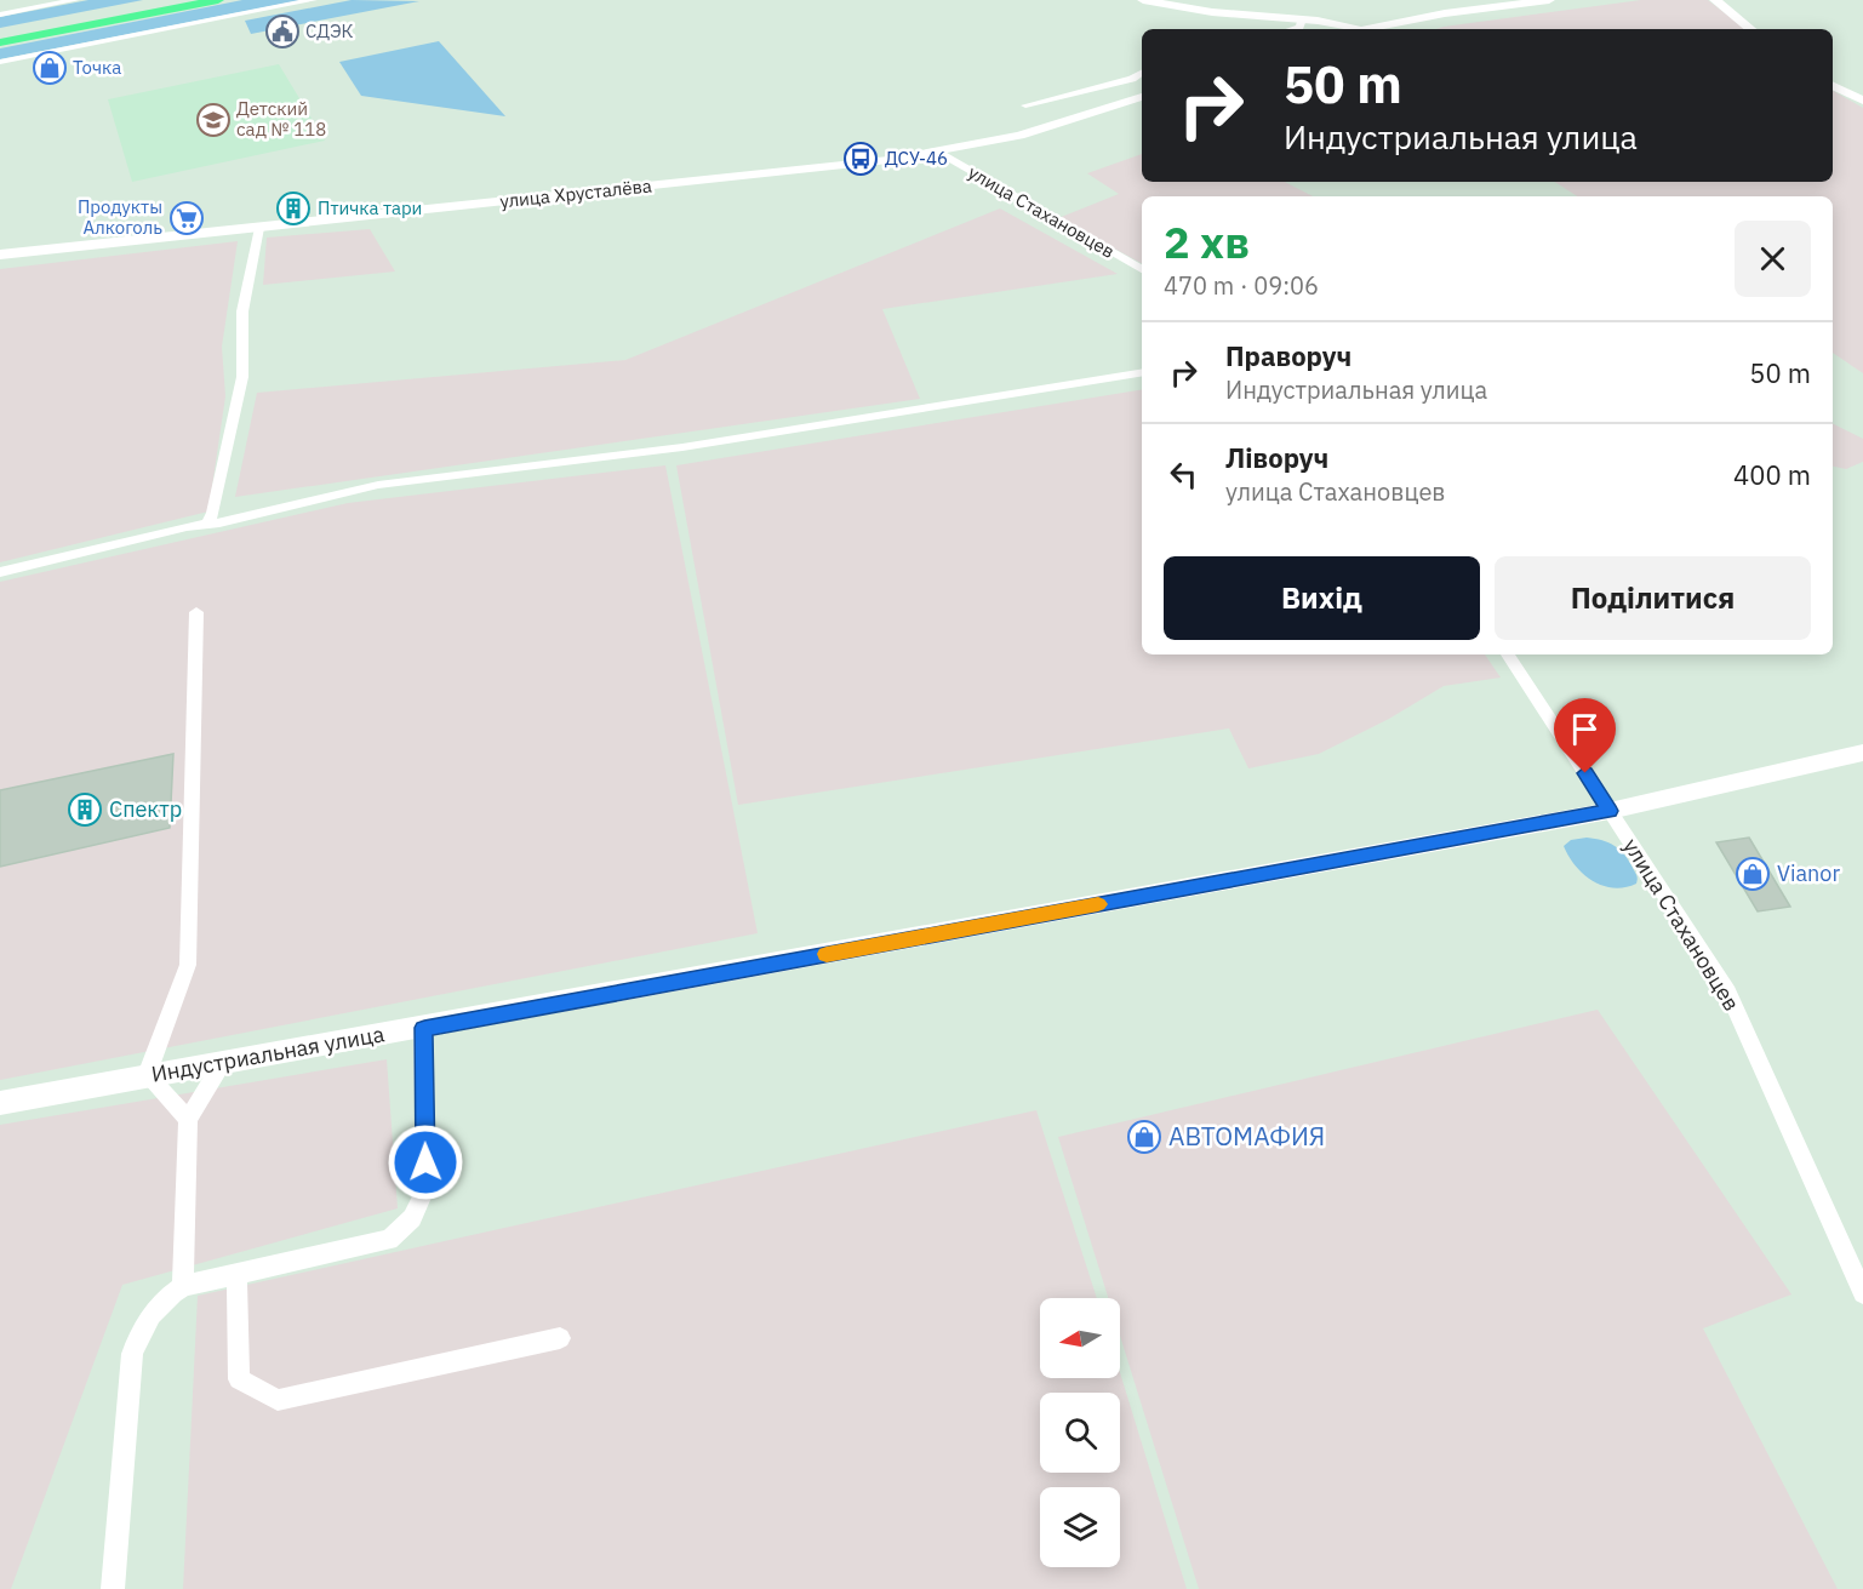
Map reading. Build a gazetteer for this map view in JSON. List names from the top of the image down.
{
  "streets": {
    "main road": ["улица Хрусталёва", "Индустриальная улица"],
    "street": ["улица Стахановцев"]
  },
  "crossings": [
    ["улица Хрусталёва", "улица Стахановцев"],
    ["улица Стахановцев", "Индустриальная улица"]
  ],
  "places": {
    "public building": ["СДЭК"],
    "shop": ["Точка", "Vianor", "АВТОМАФИЯ"],
    "school or university": ["Детский сад № 118"],
    "bus stop": ["ДСУ-46"],
    "building": ["Птичка тари", "Спектр"],
    "supermarket": ["Продукты Алкоголь"]
  },
  "north": "left",
  "page": {
    "turn": ["50 m", "Индустриальная улица"],
    "heading": ["2 хв", "470 m · 09:06"],
    "list": [
      {
        "name": "Праворуч",
        "note": "Индустриальная улица",
        "value": "50 m"
      },
      {
        "name": "Ліворуч",
        "note": "улица Стахановцев",
        "value": "400 m"
      }
    ],
    "buttons": ["Вихід", "Поділитися"]
  }
}
